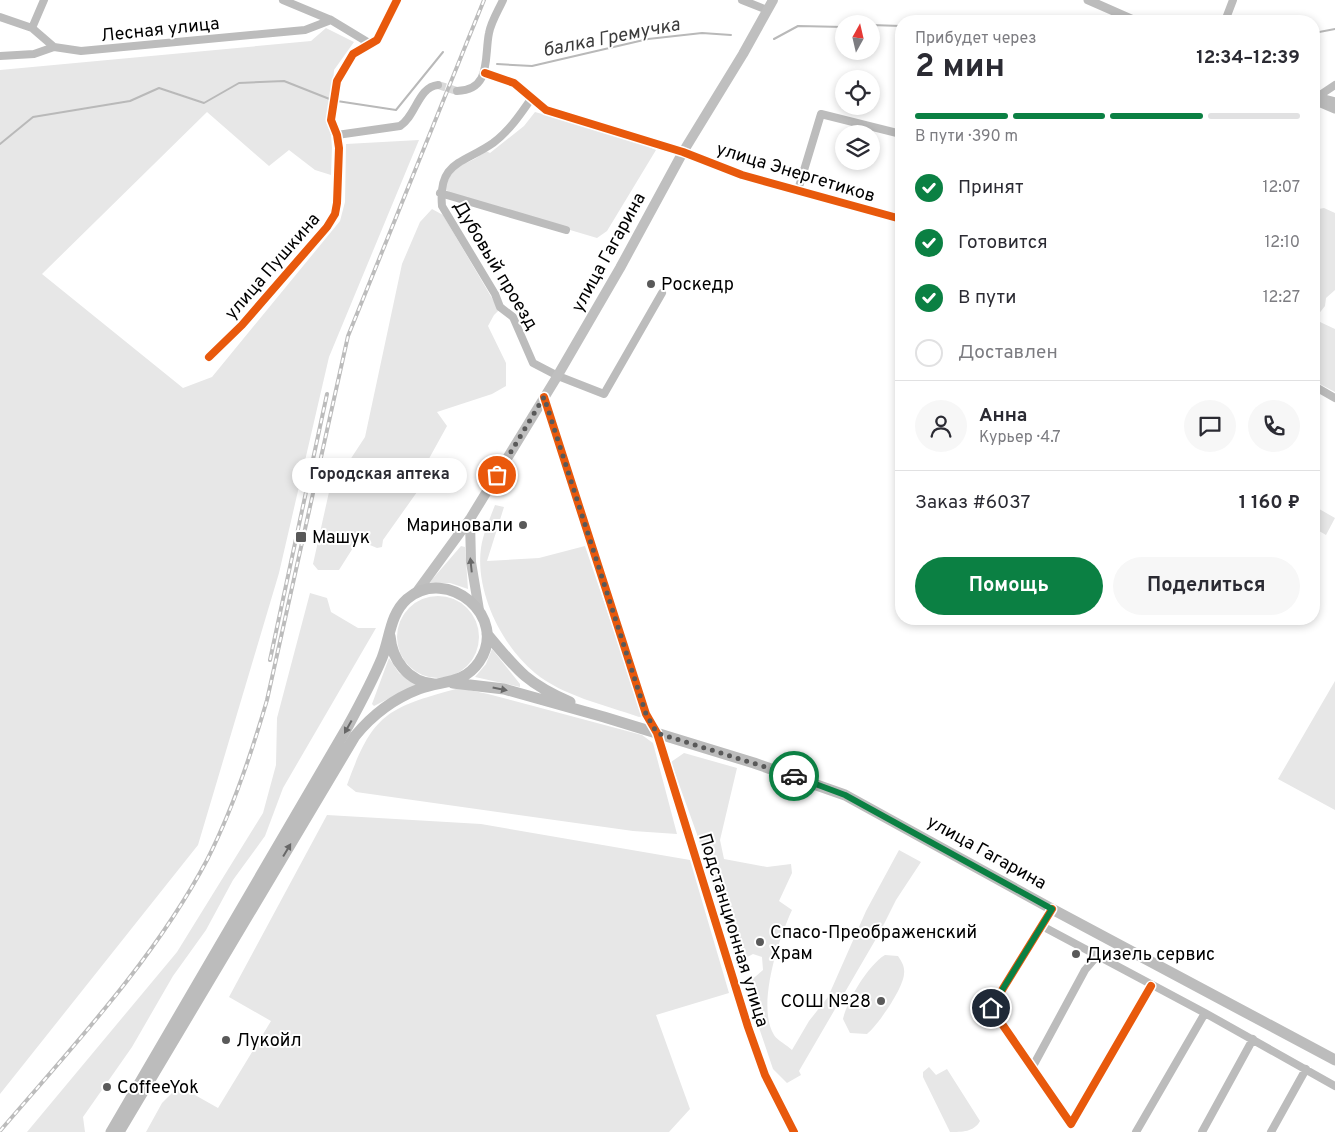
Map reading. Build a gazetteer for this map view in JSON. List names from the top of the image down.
{
  "streets": {
    "main road": ["улица Гагарина"],
    "street": [
      "Лесная улица",
      "улица Энергетиков",
      "Дубовый проезд",
      "улица Пушкина",
      "Подстанционная улица"
    ]
  },
  "crossings": [
    ["улица Энергетиков", "улица Гагарина"],
    ["улица Гагарина", "Дубовый проезд"],
    ["улица Гагарина", "Подстанционная улица"]
  ],
  "water": ["балка Гремучка"],
  "places": {
    "other": [
      "Роскедр",
      "Городская аптека",
      "Мариновали",
      "Спасо-Преображенский Храм",
      "Дизель сервис",
      "СОШ №28",
      "Лукойл",
      "CoffeeYok"
    ],
    "transit": ["Машук"]
  },
  "north": "top",
  "page": {
    "heading": ["2 мин", "Прибудет через", "12:34–12:39"],
    "panel": [
      "Анна",
      "Курьер · 4.7",
      "Заказ #6037",
      "1 160 ₽"
    ],
    "bar": "В пути · 390 m",
    "list": [
      ["Принят", "12:07"],
      ["Готовится", "12:10"],
      ["В пути", "12:27"],
      "Доставлен"
    ],
    "bubble": "Городская аптека",
    "buttons": ["Помощь", "Поделиться"]
  }
}
